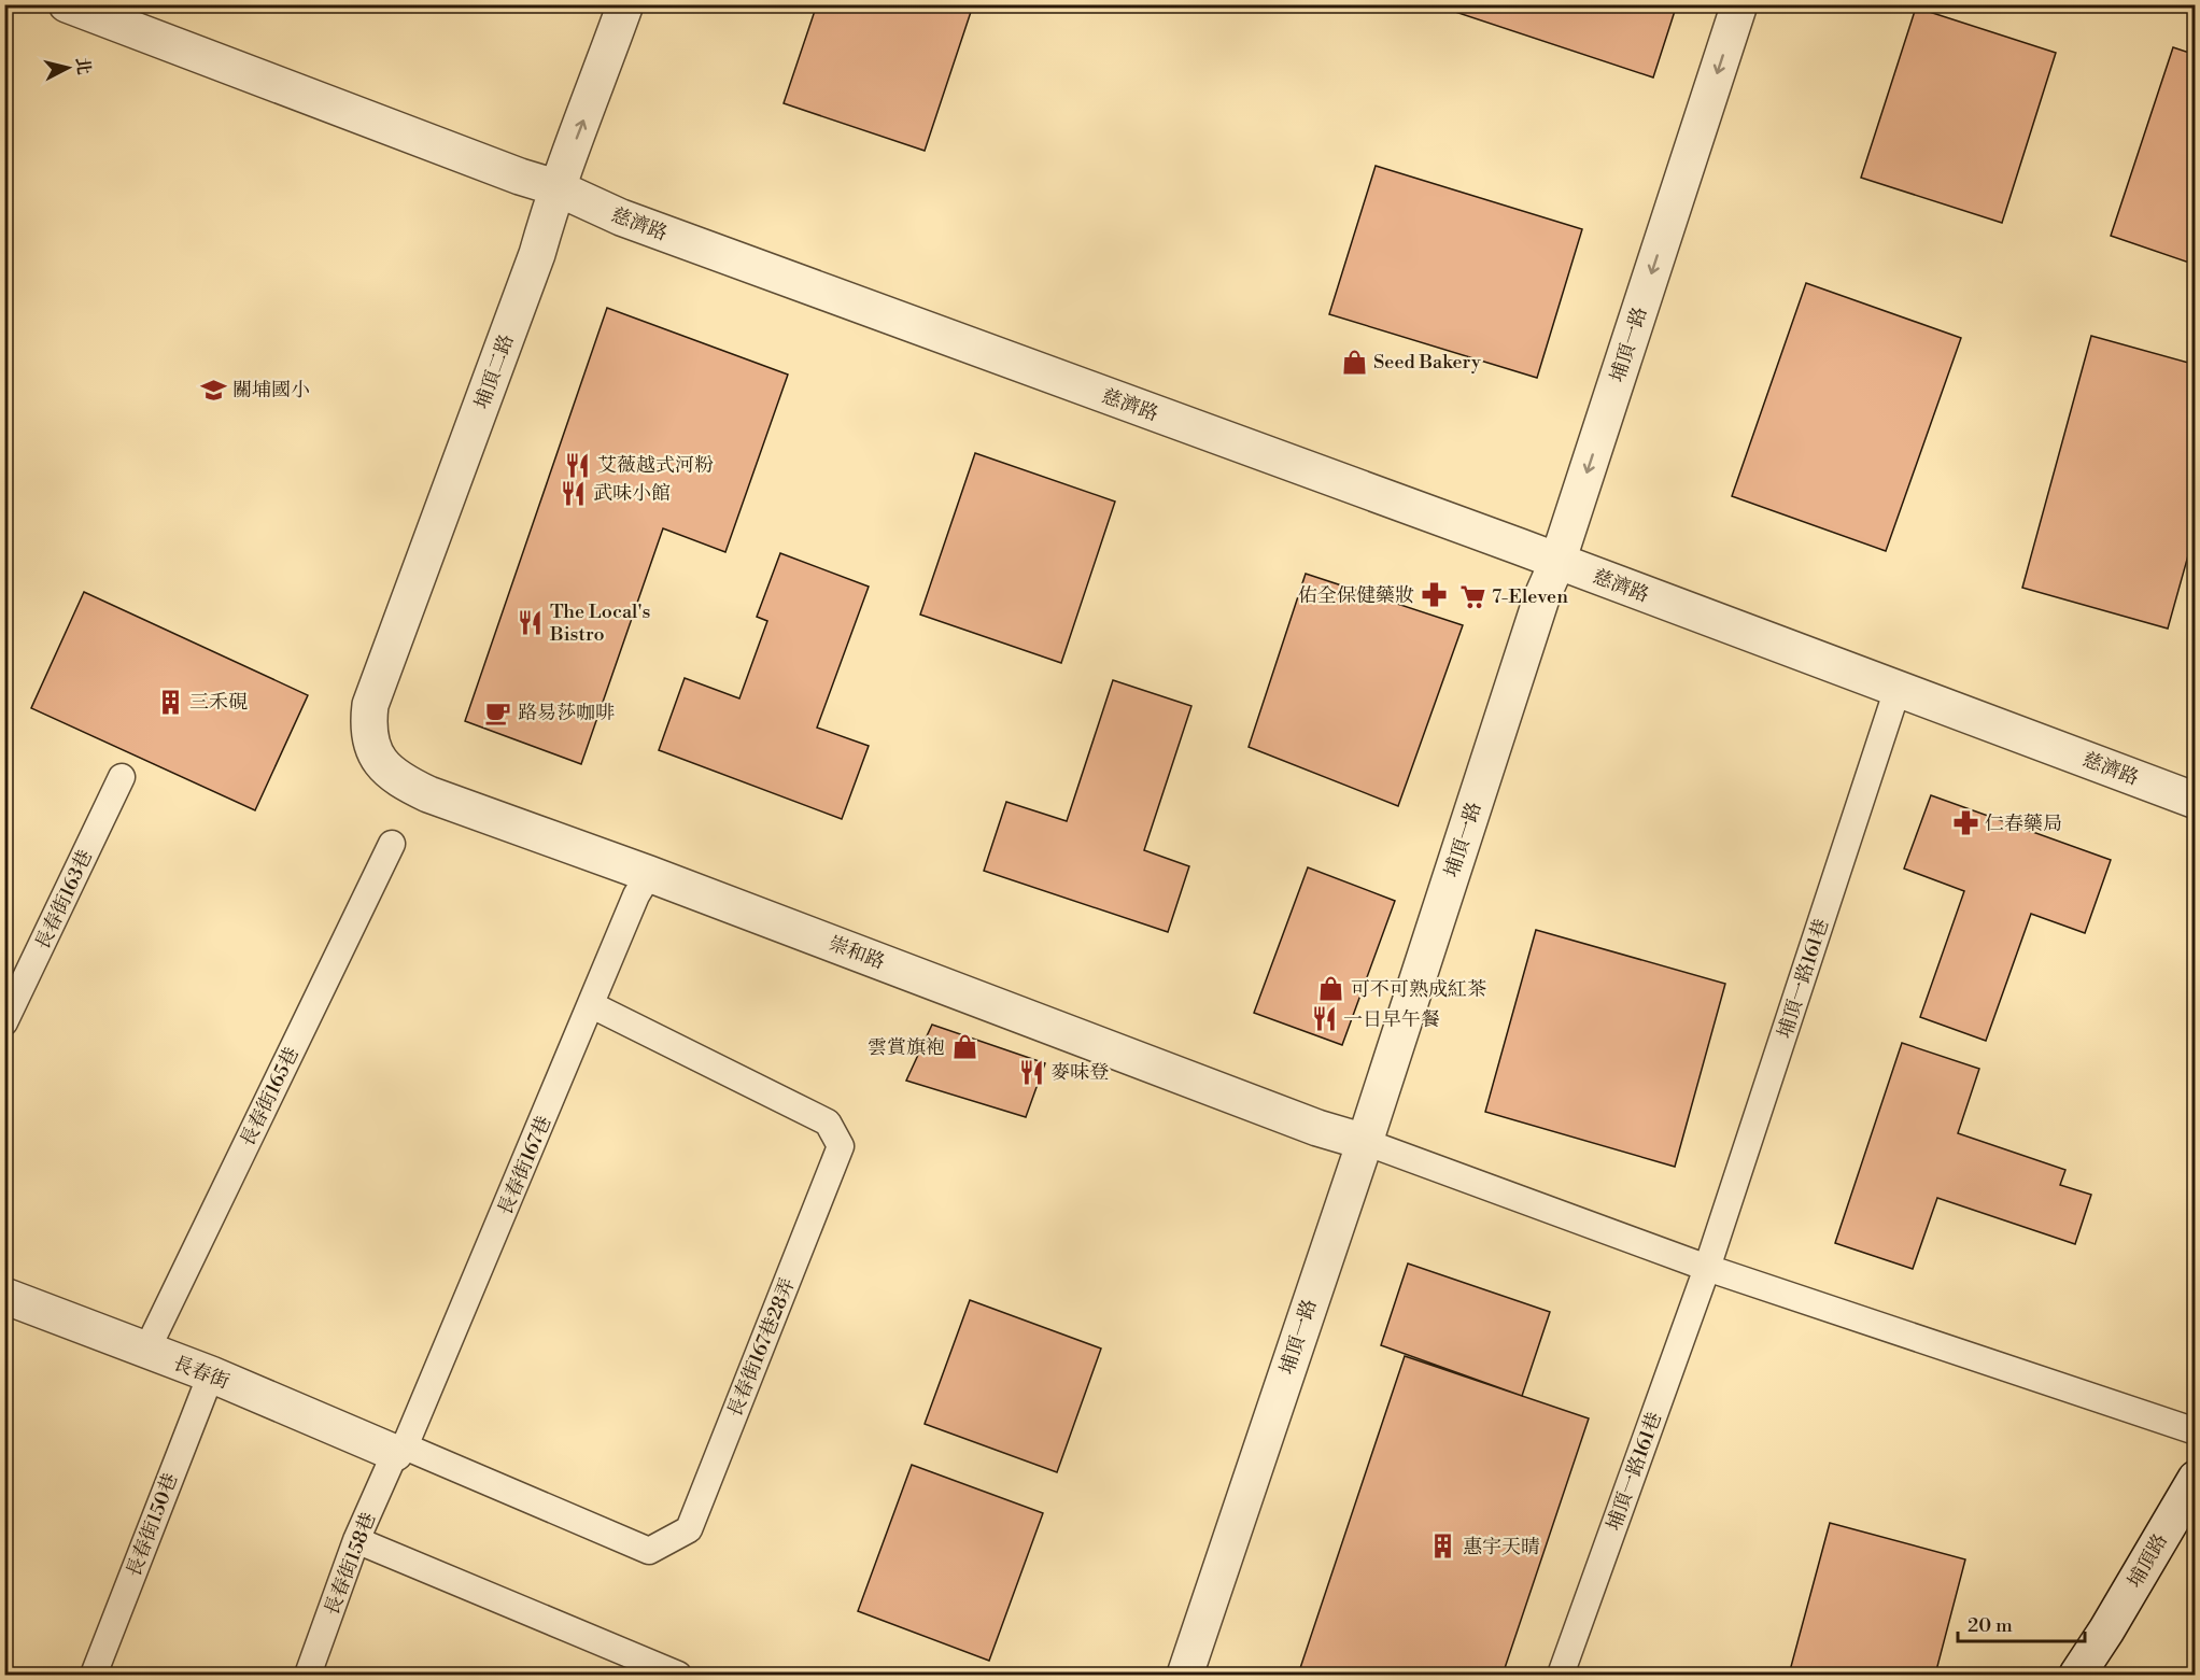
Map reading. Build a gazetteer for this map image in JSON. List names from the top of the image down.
{
  "streets": {
    "street": [
      "慈濟路",
      "埔頂一路",
      "埔頂二路",
      "崇和路",
      "長春街",
      "埔頂路"
    ],
    "lane": [
      "長春街163巷",
      "埔頂一路161巷",
      "長春街165巷",
      "長春街167巷",
      "長春街167巷28弄",
      "長春街150巷",
      "長春街158巷"
    ]
  },
  "crossings": [
    ["慈濟路", "埔頂一路"],
    ["慈濟路", "埔頂二路"],
    ["慈濟路", "埔頂一路161巷"],
    ["埔頂一路", "崇和路"],
    ["埔頂二路", "崇和路"],
    ["崇和路", "長春街167巷"],
    ["長春街165巷", "長春街"],
    ["長春街167巷", "長春街167巷28弄"],
    ["長春街167巷", "長春街"],
    ["長春街167巷", "長春街158巷"],
    ["長春街167巷28弄", "長春街"],
    ["長春街167巷28弄", "長春街158巷"],
    ["長春街", "長春街150巷"],
    ["長春街", "長春街158巷"]
  ],
  "places": {
    "shop": ["Seed Bakery", "可不可熟成紅茶", "雲賞旗袍"],
    "school or university": ["關埔國小"],
    "restaurant": [
      "艾薇越式河粉",
      "武味小館",
      "The Local's Bistro",
      "一日早午餐",
      "麥味登"
    ],
    "pharmacy": ["佑全保健藥妝", "仁春藥局"],
    "supermarket": ["7-Eleven"],
    "building": ["三禾硯", "惠宇天晴"],
    "cafe": ["路易莎咖啡"]
  },
  "scale_bar": "20 m",
  "north": "right"
}
